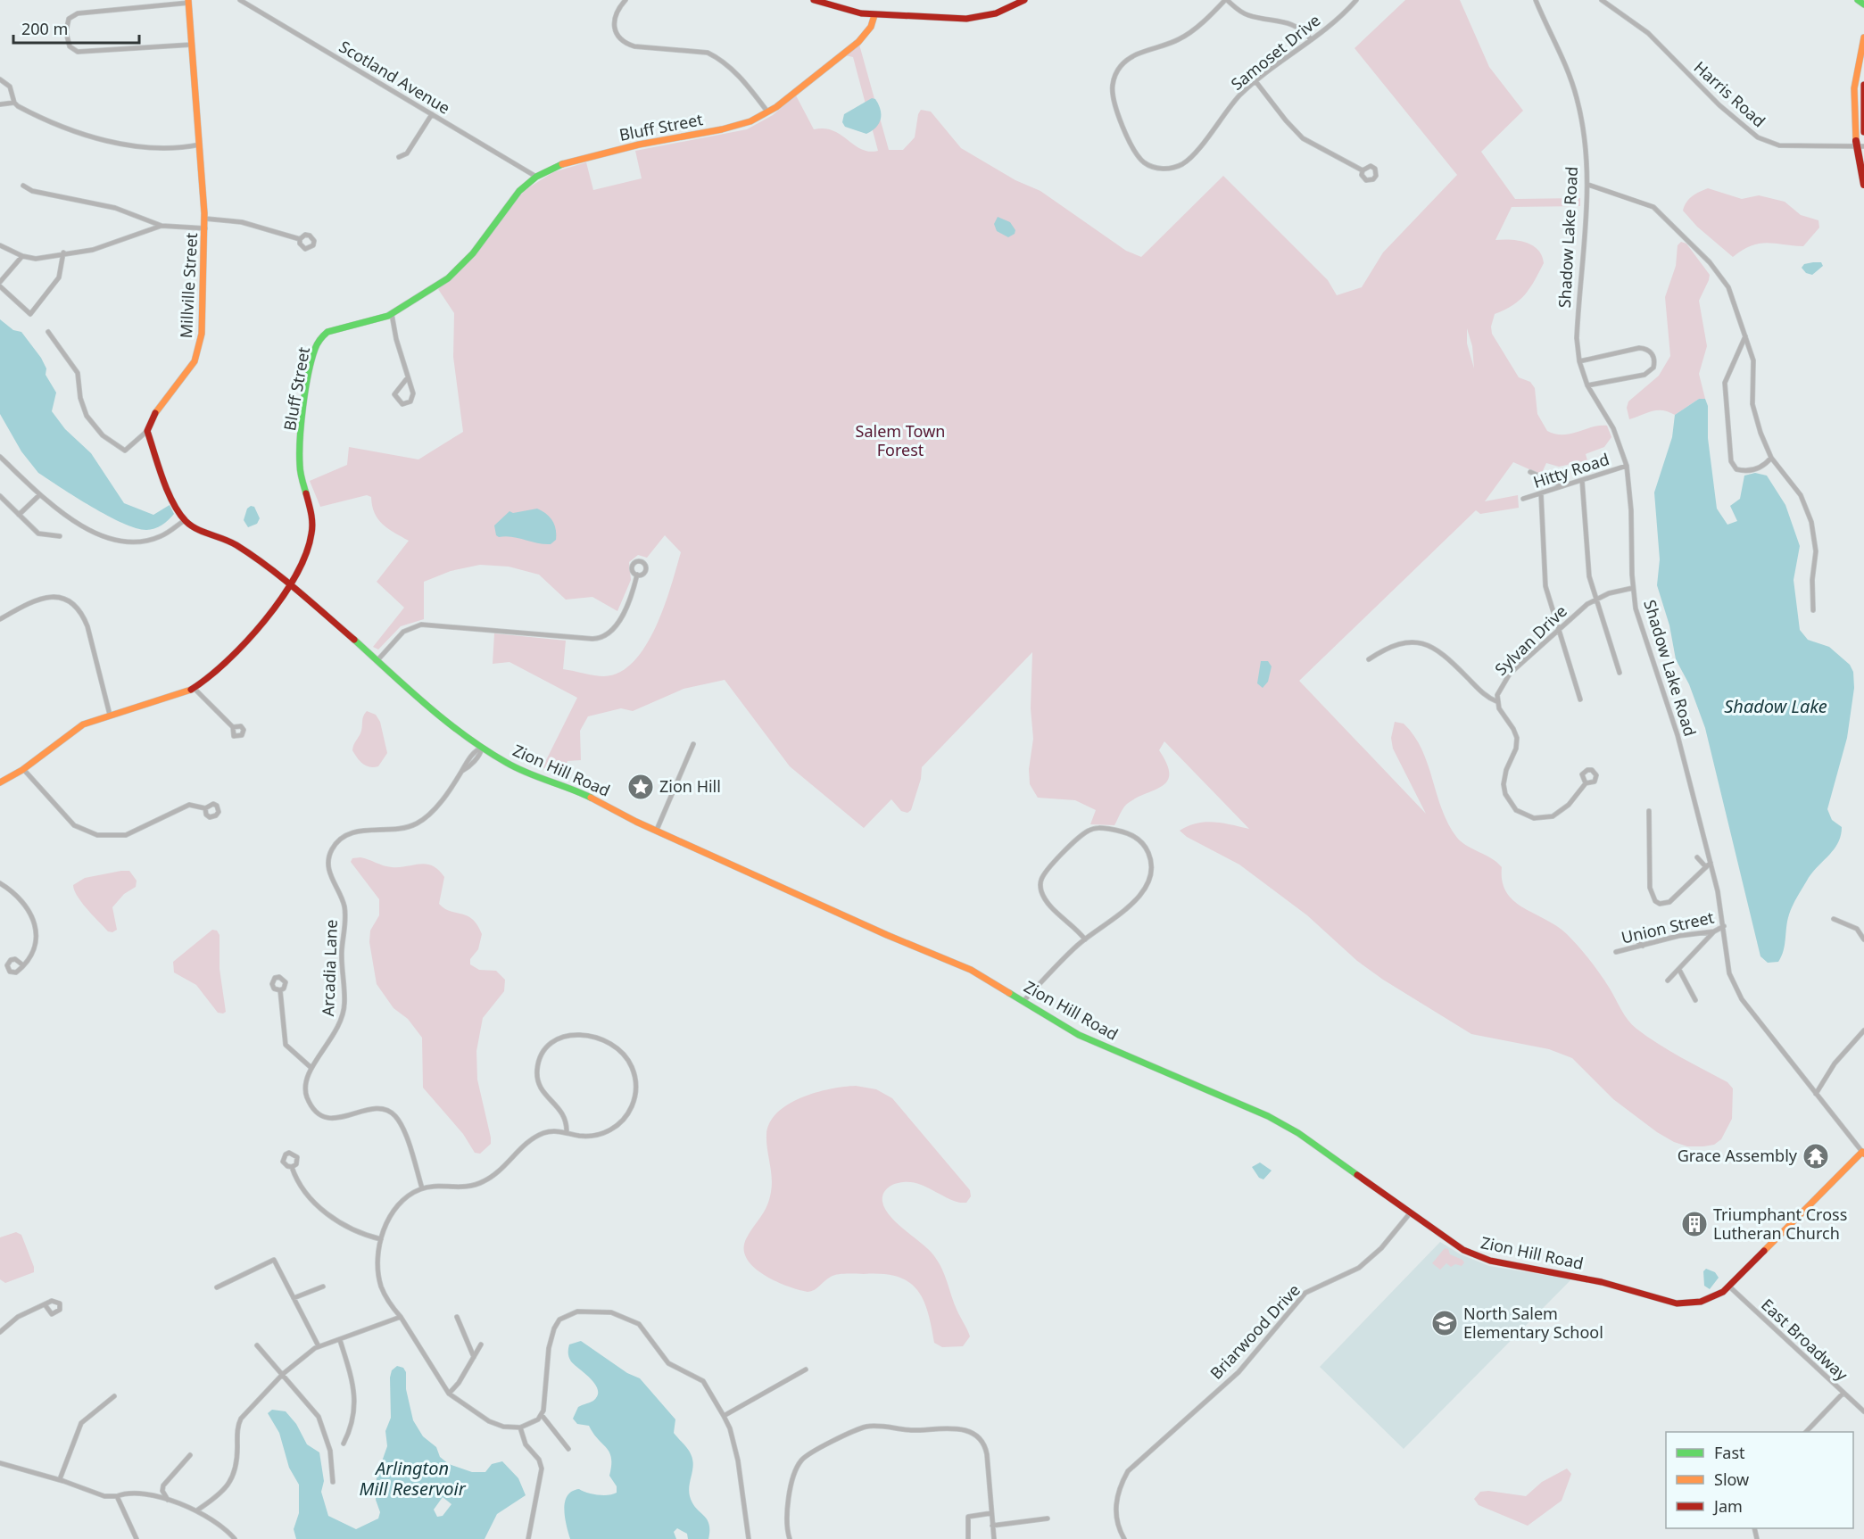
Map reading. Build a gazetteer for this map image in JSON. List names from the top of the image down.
{
  "streets": {
    "street": [
      "Samoset Drive",
      "Scotland Avenue",
      "Harris Road",
      "Bluff Street",
      "Shadow Lake Road",
      "Millville Street",
      "Hitty Road",
      "Sylvan Drive",
      "Zion Hill Road",
      "Union Street",
      "Arcadia Lane",
      "Briarwood Drive",
      "East Broadway"
    ]
  },
  "crossings": [
    ["Scotland Avenue", "Bluff Street"],
    ["Bluff Street", "Zion Hill Road"],
    ["Shadow Lake Road", "Hitty Road"],
    ["Shadow Lake Road", "Sylvan Drive"],
    ["Shadow Lake Road", "Zion Hill Road"],
    ["Shadow Lake Road", "Union Street"],
    ["Zion Hill Road", "Arcadia Lane"],
    ["Zion Hill Road", "Briarwood Drive"],
    ["Zion Hill Road", "East Broadway"]
  ],
  "water": ["Shadow Lake", "Arlington Mill Reservoir"],
  "parks": ["Salem Town Forest"],
  "places": {
    "place": ["Zion Hill"],
    "temple": ["Grace Assembly"],
    "building": ["Triumphant Cross Lutheran Church"],
    "school or university": ["North Salem Elementary School"]
  },
  "legend": ["Fast", "Slow", "Jam"],
  "scale_bar": "200 m"
}
